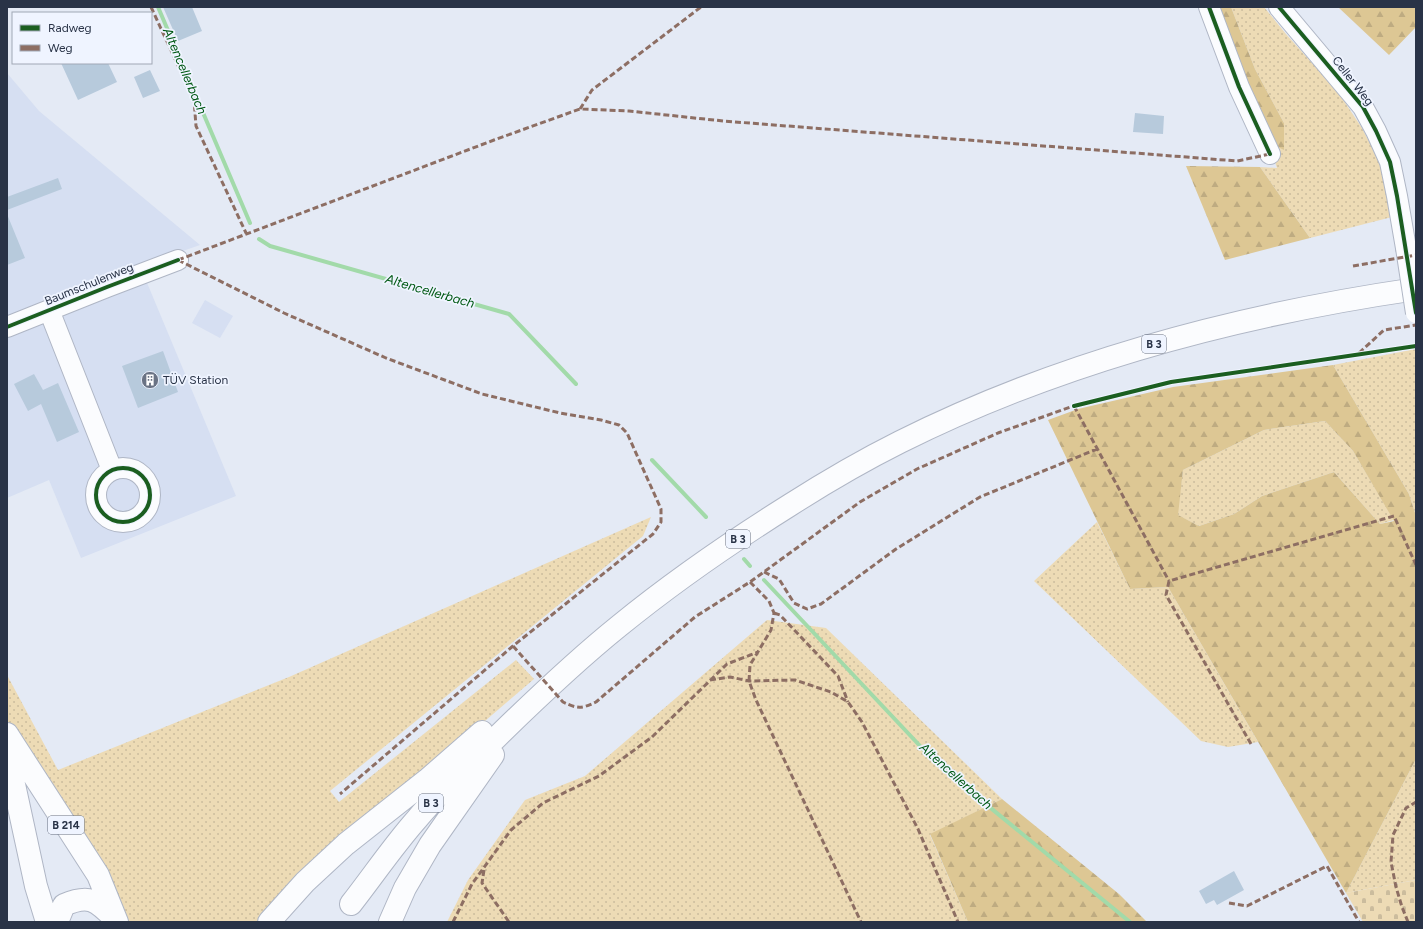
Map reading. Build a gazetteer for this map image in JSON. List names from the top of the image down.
{
  "streets": {
    "main road": ["B 3", "B 214"],
    "street": ["Celler Weg", "Baumschulenweg"]
  },
  "water": ["Altencellerbach"],
  "places": {
    "building": ["TÜV Station"]
  },
  "legend": ["Radweg", "Weg"]
}
